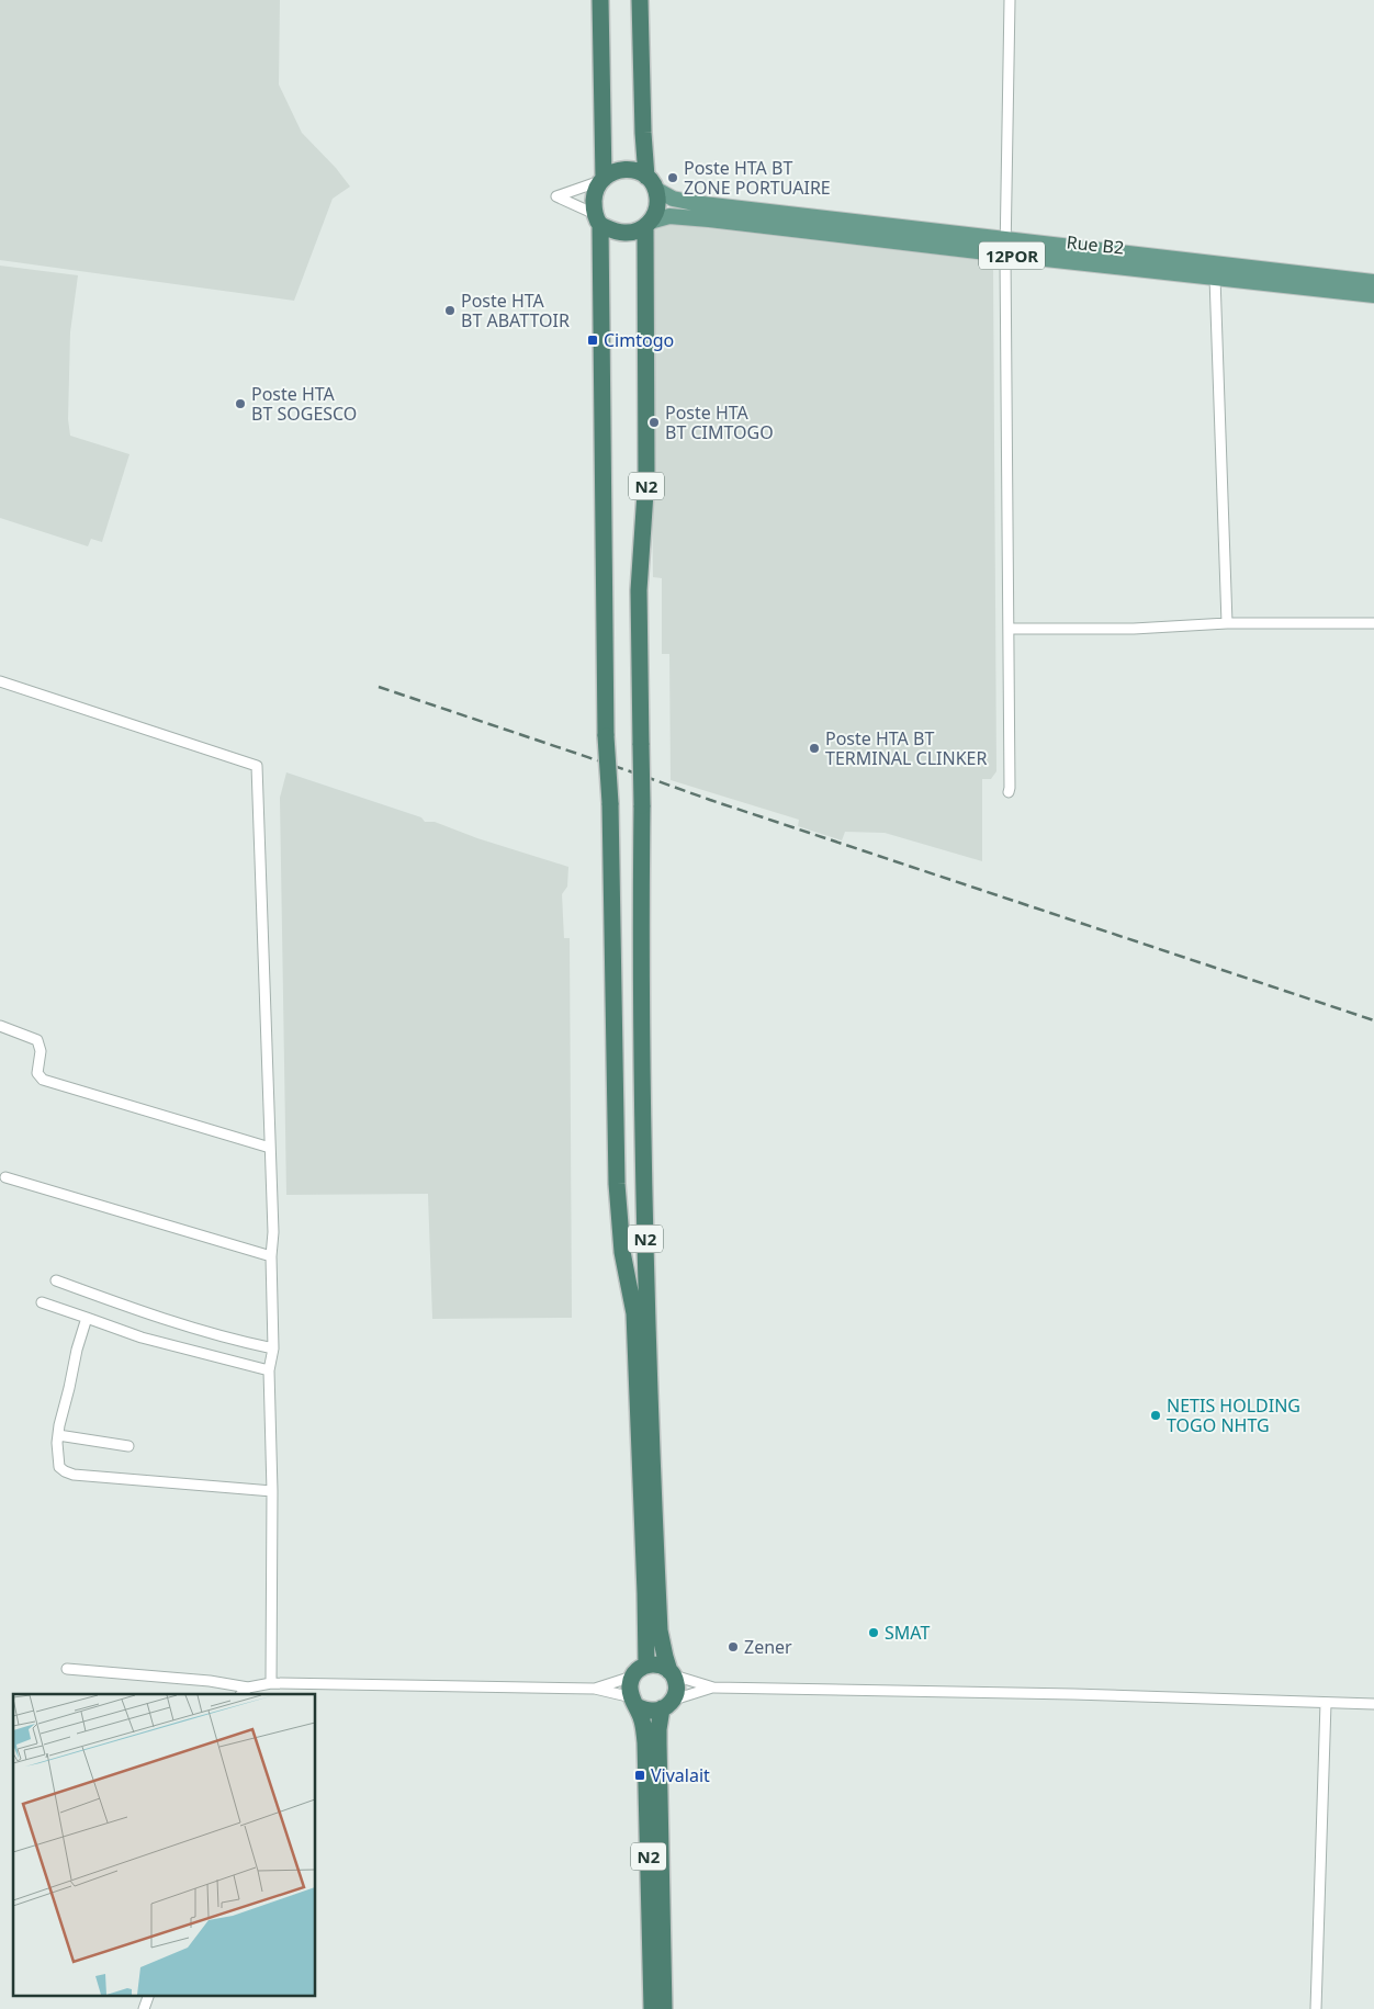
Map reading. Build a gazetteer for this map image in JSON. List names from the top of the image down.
{
  "streets": {
    "highway": ["N2"],
    "main road": ["Rue B2", "12POR"]
  },
  "crossings": [
    ["Rue B2", "N2"]
  ],
  "places": {
    "other": [
      "Poste HTA BT ZONE PORTUAIRE",
      "Poste HTA BT ABATTOIR",
      "Poste HTA BT SOGESCO",
      "Poste HTA BT CIMTOGO",
      "Poste HTA BT TERMINAL CLINKER",
      "NETIS HOLDING TOGO NHTG",
      "SMAT",
      "Zener"
    ],
    "transit": ["Cimtogo", "Vivalait"]
  }
}
